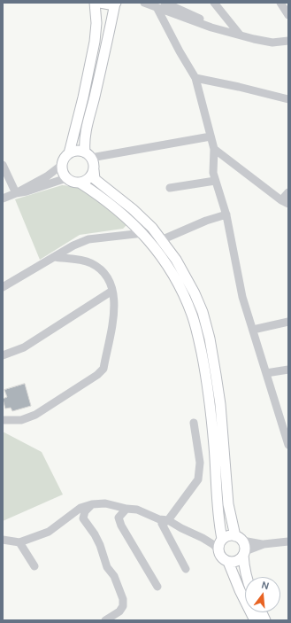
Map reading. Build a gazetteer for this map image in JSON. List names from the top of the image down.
{
  "north": "top"
}
